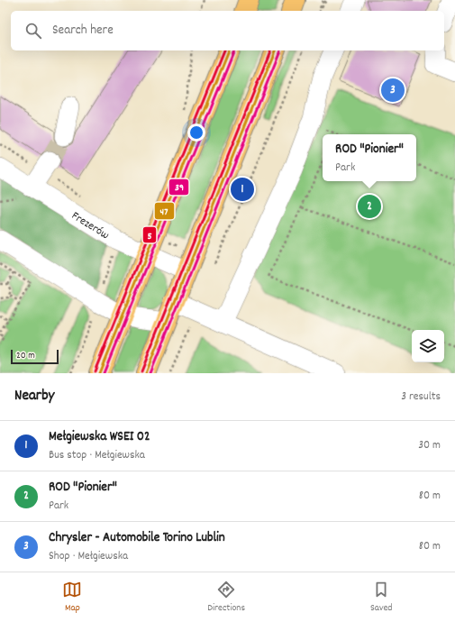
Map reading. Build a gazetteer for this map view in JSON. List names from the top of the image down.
{
  "streets": {
    "street": ["Frezerów"]
  },
  "lines": ["transit line 47", "transit line 39", "transit line 5"],
  "scale_bar": "20 m",
  "page": {
    "search": "Search here",
    "pins": ["3", "1", "2"],
    "popup": ["ROD \"Pionier\"", "Park"],
    "scale": "20 m",
    "heading": ["Nearby", "3 results"],
    "list": [
      {
        "mark": "1",
        "name": "Mełgiewska WSEI 02",
        "note": "Bus stop · Mełgiewska",
        "value": "30 m"
      },
      {
        "mark": "2",
        "name": "ROD \"Pionier\"",
        "note": "Park",
        "value": "80 m"
      },
      {
        "mark": "3",
        "name": "Chrysler - Automobile Torino Lublin",
        "note": "Shop · Mełgiewska",
        "value": "80 m"
      }
    ],
    "nav": ["Map", "Directions", "Saved"]
  }
}
